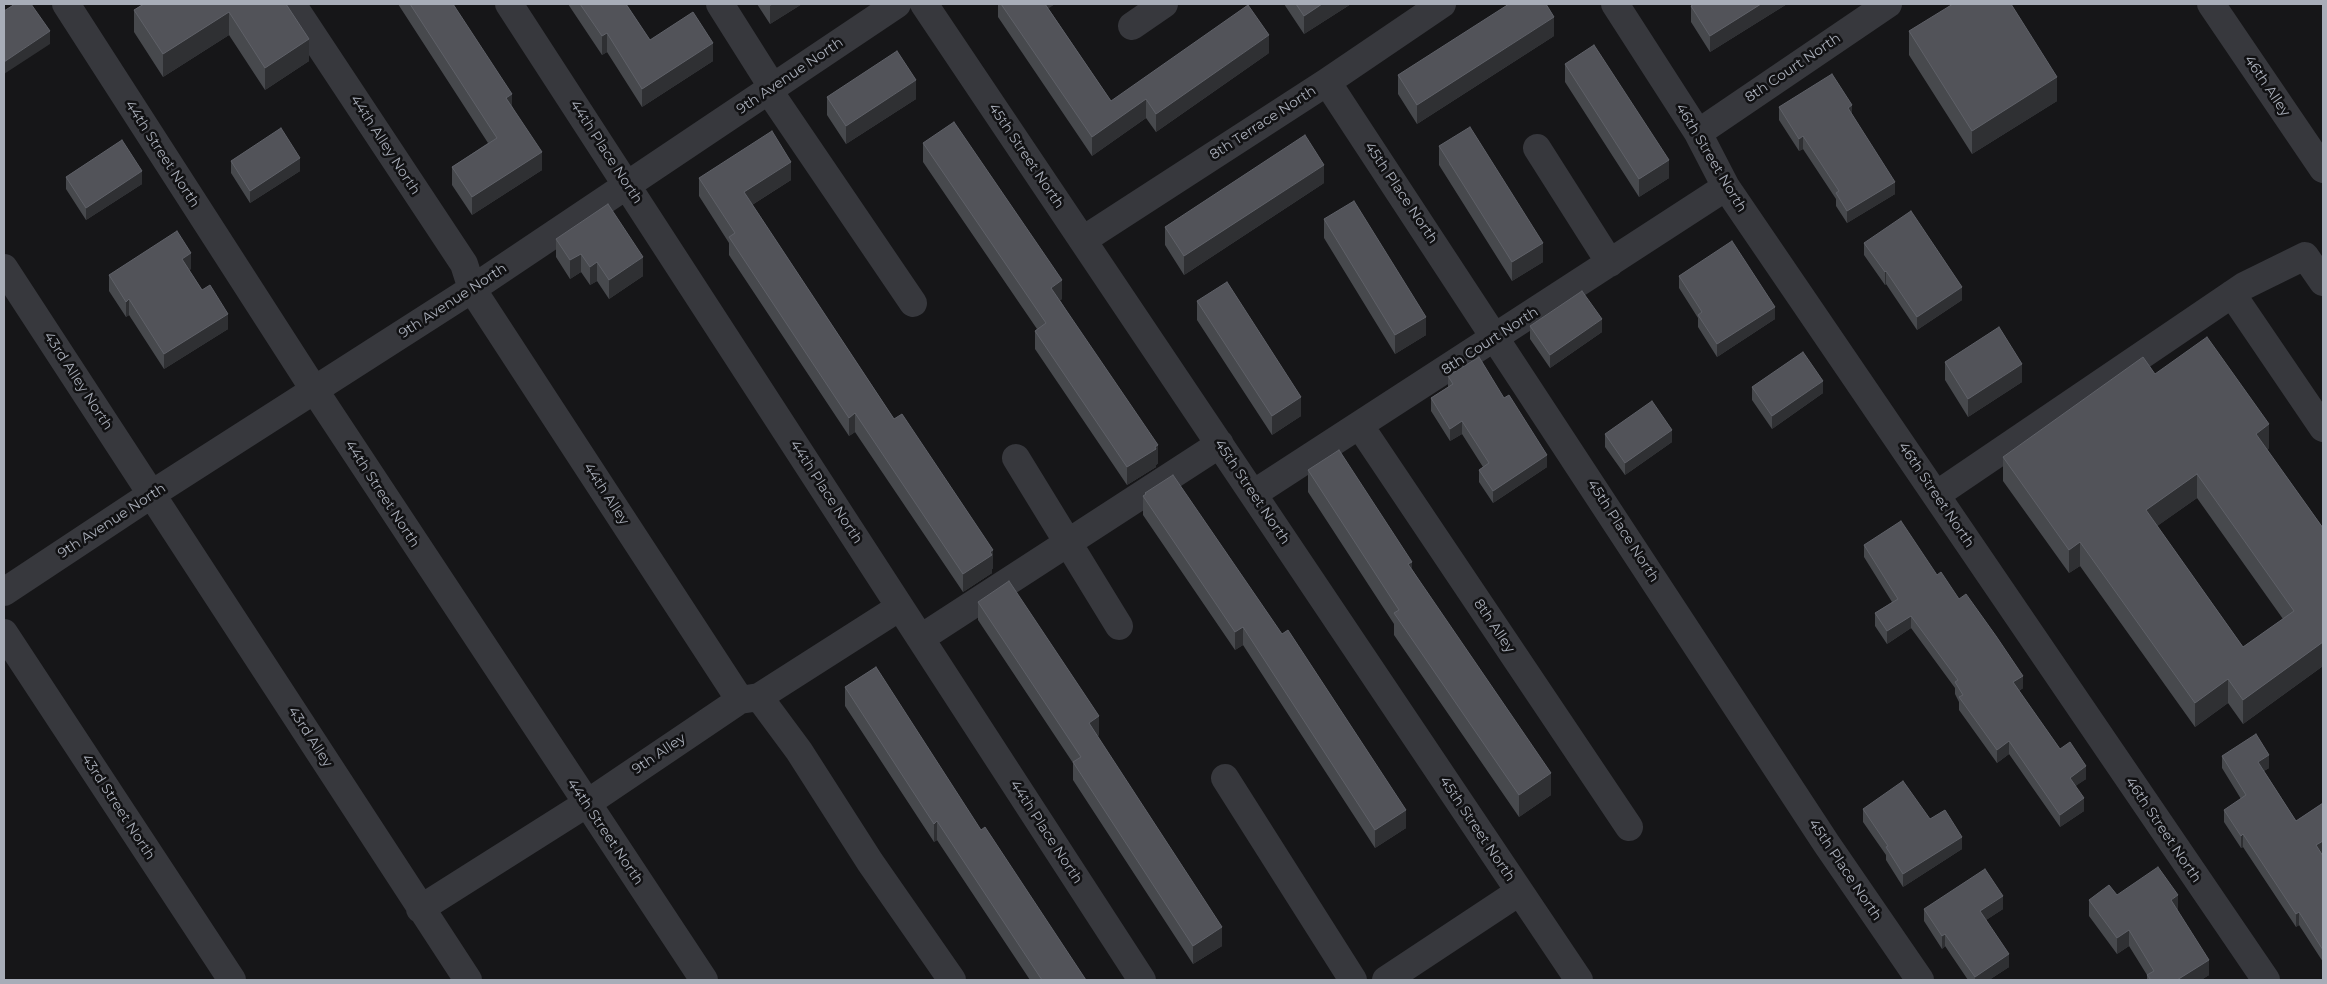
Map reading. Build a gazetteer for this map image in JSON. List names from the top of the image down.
{
  "streets": {
    "street": [
      "8th Court North",
      "9th Avenue North",
      "46th Alley",
      "8th Terrace North",
      "44th Alley North",
      "44th Place North",
      "44th Street North",
      "45th Street North",
      "46th Street North",
      "45th Place North",
      "43rd Alley North",
      "44th Alley",
      "8th Alley",
      "43rd Alley",
      "9th Alley",
      "43rd Street North"
    ]
  },
  "crossings": [
    ["8th Court North", "45th Street North"],
    ["8th Court North", "46th Street North"],
    ["8th Court North", "45th Place North"],
    ["8th Court North", "8th Alley"],
    ["9th Avenue North", "44th Alley North"],
    ["9th Avenue North", "44th Place North"],
    ["9th Avenue North", "44th Street North"],
    ["9th Avenue North", "43rd Alley North"],
    ["9th Avenue North", "44th Alley"],
    ["9th Avenue North", "43rd Alley"],
    ["8th Terrace North", "45th Street North"],
    ["8th Terrace North", "45th Place North"],
    ["44th Alley North", "44th Alley"],
    ["44th Place North", "9th Alley"],
    ["44th Street North", "9th Alley"],
    ["43rd Alley North", "43rd Alley"],
    ["44th Alley", "9th Alley"],
    ["43rd Alley", "9th Alley"]
  ]
}
